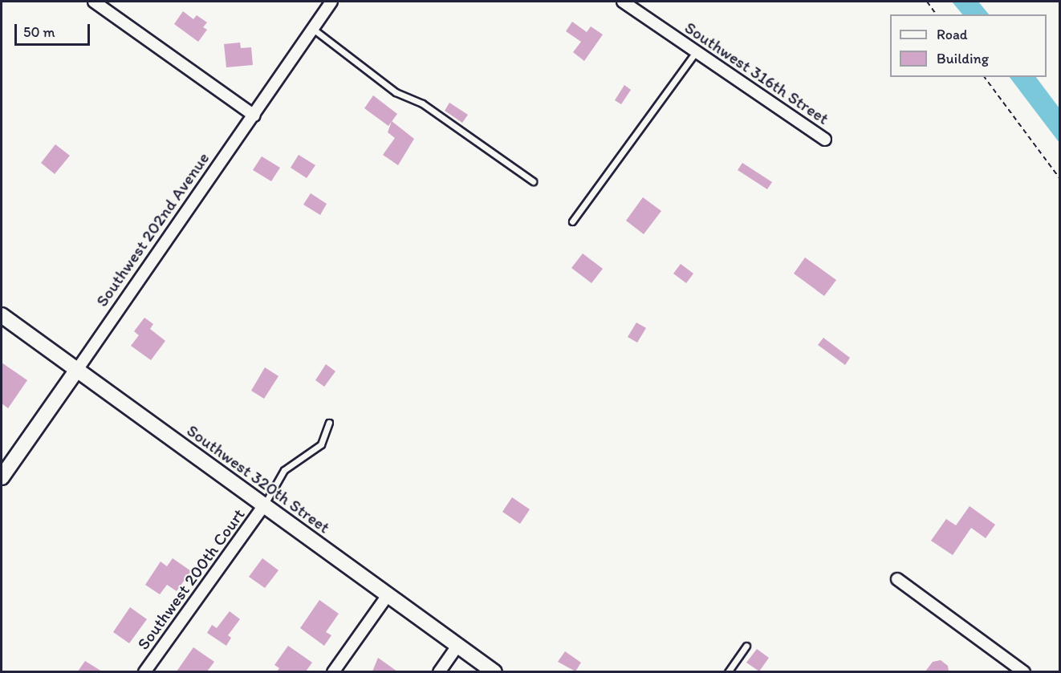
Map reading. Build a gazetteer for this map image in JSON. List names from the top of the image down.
{
  "streets": {
    "street": [
      "Southwest 316th Street",
      "Southwest 202nd Avenue",
      "Southwest 320th Street",
      "Southwest 200th Court"
    ]
  },
  "crossings": [
    ["Southwest 202nd Avenue", "Southwest 320th Street"],
    ["Southwest 320th Street", "Southwest 200th Court"]
  ],
  "legend": ["Road", "Building"],
  "scale_bar": "50 m"
}
